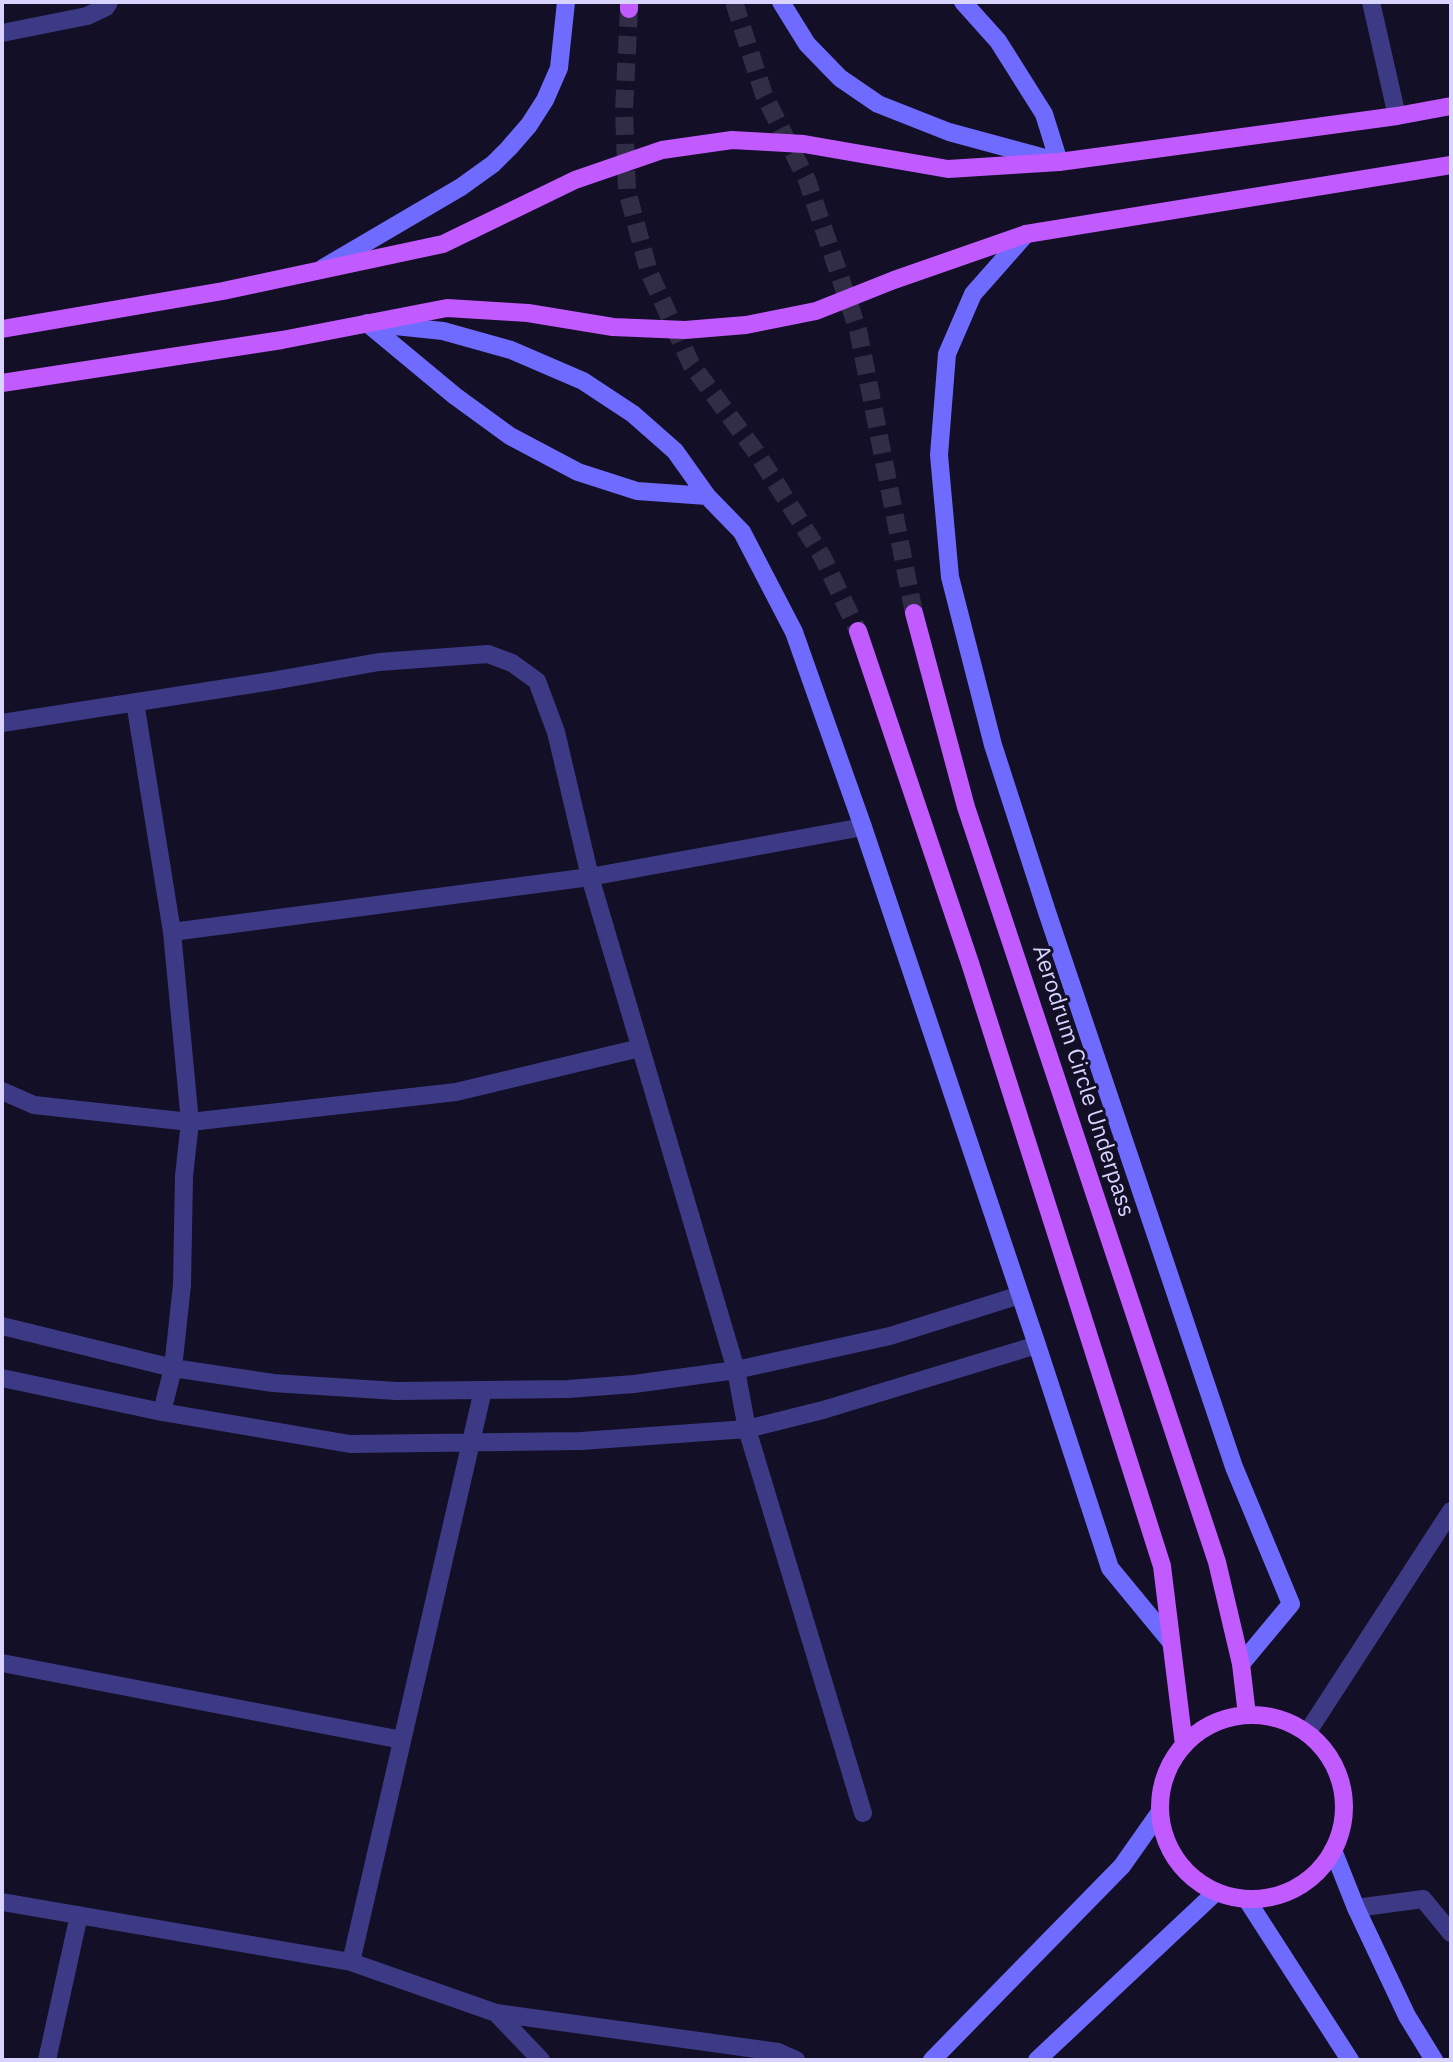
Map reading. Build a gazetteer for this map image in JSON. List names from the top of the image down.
{
  "streets": {
    "main road": ["Aerodrum Circle Underpass"]
  }
}
